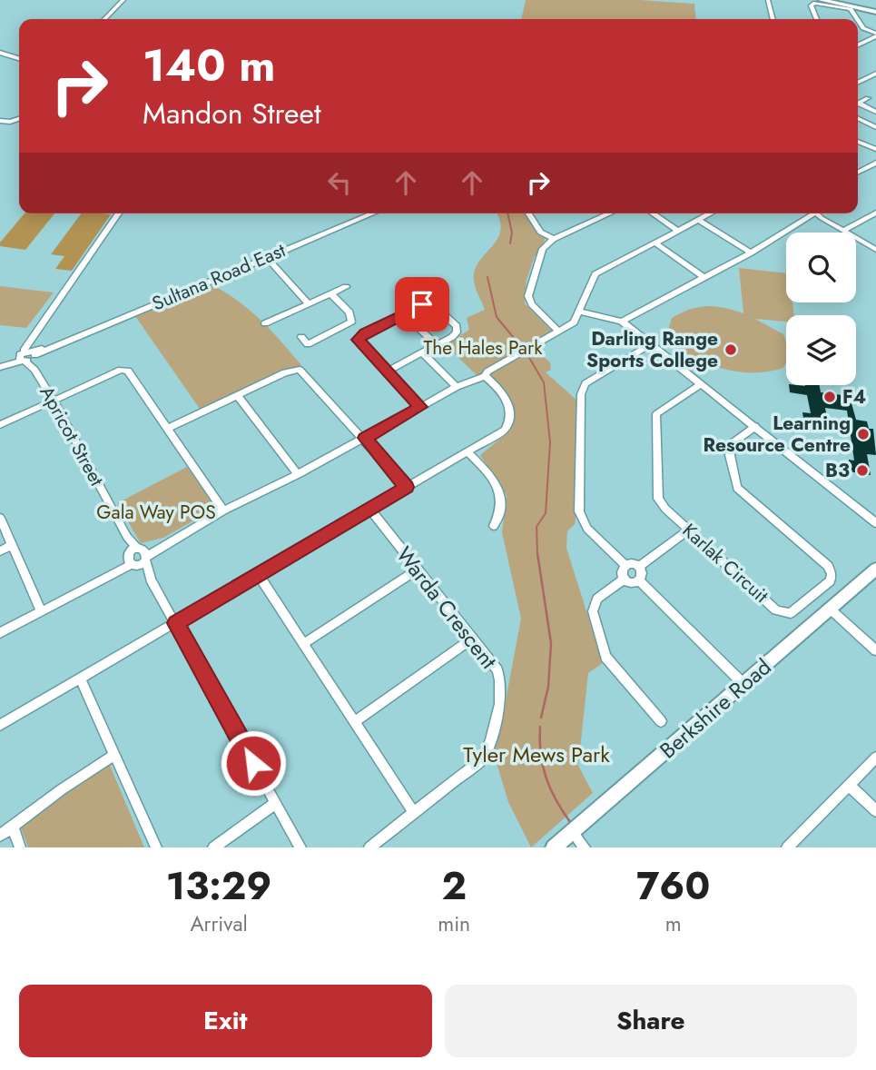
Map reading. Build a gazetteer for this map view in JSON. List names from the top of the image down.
{
  "streets": {
    "main road": ["Berkshire Road"],
    "street": [
      "Sultana Road East",
      "Apricot Street",
      "Karlak Circuit",
      "Warda Crescent"
    ]
  },
  "crossings": [
    ["Sultana Road East", "Apricot Street"]
  ],
  "parks": ["The Hales Park", "Gala Way POS", "Tyler Mews Park"],
  "places": [
    "Darling Range Sports College",
    "F4",
    "Learning Resource Centre",
    "B3"
  ],
  "page": {
    "turn": ["140 m", "Mandon Street"],
    "eta": [
      "13:29",
      "Arrival",
      "2",
      "min",
      "760",
      "m"
    ],
    "buttons": ["Exit", "Share"]
  }
}
